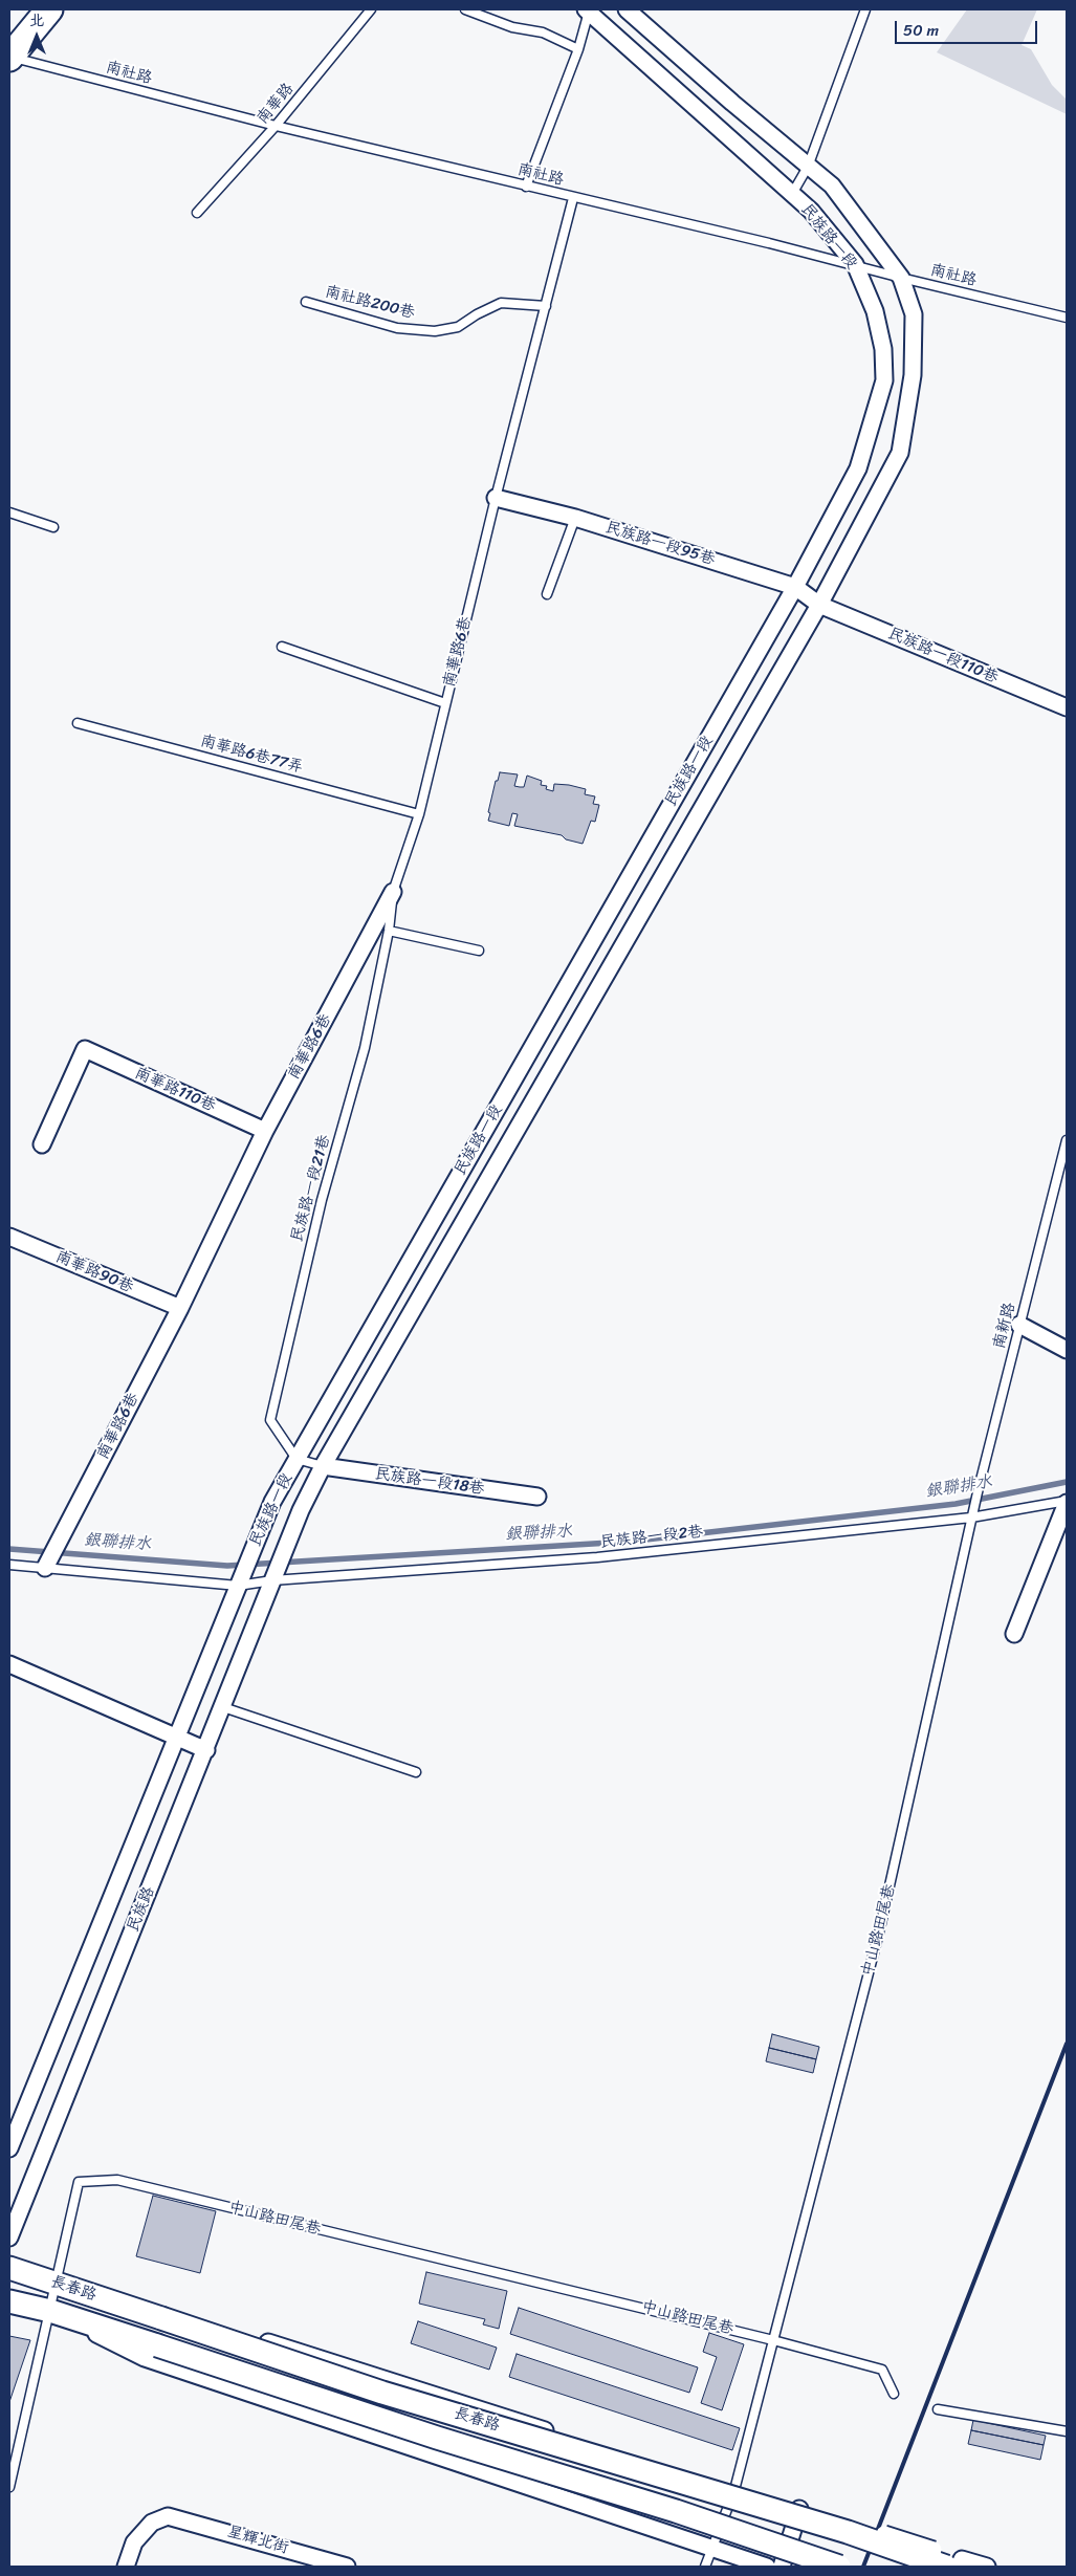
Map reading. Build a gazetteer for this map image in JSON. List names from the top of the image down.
{
  "streets": {
    "street": [
      "民族路一段",
      "民族路一段95巷",
      "南華路6巷",
      "民族路一段110巷",
      "南華路110巷",
      "南華路90巷",
      "民族路一段18巷",
      "民族路",
      "長春路",
      "星輝北街"
    ],
    "lane": [
      "南社路",
      "南華路",
      "南社路200巷",
      "南華路6巷77弄",
      "民族路一段21巷",
      "南新路",
      "民族路一段2巷",
      "中山路田尾巷"
    ]
  },
  "crossings": [
    ["南社路", "南華路"],
    ["南社路", "民族路一段"],
    ["南社路", "南華路6巷"],
    ["民族路一段", "民族路一段95巷"],
    ["民族路一段", "民族路一段110巷"],
    ["民族路一段", "民族路一段21巷"],
    ["民族路一段", "民族路一段18巷"],
    ["民族路一段", "民族路一段2巷"],
    ["民族路一段", "民族路"],
    ["南社路200巷", "南華路6巷"],
    ["民族路一段95巷", "南華路6巷"],
    ["民族路一段95巷", "民族路一段110巷"],
    ["南華路6巷", "南華路6巷77弄"],
    ["南華路6巷", "南華路110巷"],
    ["南華路6巷", "民族路一段21巷"],
    ["南華路6巷", "南華路90巷"],
    ["南華路6巷", "民族路一段2巷"],
    ["南新路", "民族路一段2巷"],
    ["南新路", "中山路田尾巷"],
    ["民族路一段2巷", "民族路"],
    ["民族路一段2巷", "中山路田尾巷"],
    ["中山路田尾巷", "長春路"]
  ],
  "water": ["銀聯排水"],
  "scale_bar": "50 m",
  "north": "top"
}
